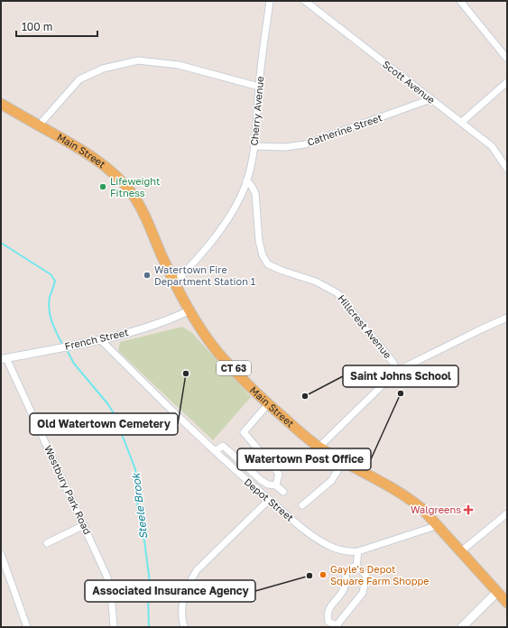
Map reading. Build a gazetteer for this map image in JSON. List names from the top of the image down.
{
  "streets": {
    "main road": ["Main Street", "CT 63"],
    "street": [
      "Scott Avenue",
      "Cherry Avenue",
      "Catherine Street",
      "Hillcrest Avenue",
      "French Street",
      "Westbury Park Road",
      "Depot Street"
    ]
  },
  "crossings": [
    ["Scott Avenue", "Catherine Street"],
    ["Cherry Avenue", "Catherine Street"],
    ["Cherry Avenue", "Main Street"],
    ["Cherry Avenue", "Hillcrest Avenue"],
    ["Main Street", "French Street"],
    ["Main Street", "Depot Street"],
    ["French Street", "Westbury Park Road"],
    ["French Street", "Depot Street"]
  ],
  "water": ["Steele Brook"],
  "places": {
    "other": [
      "Lifeweight Fitness",
      "Watertown Fire Department Station 1",
      "Old Watertown Cemetery",
      "Watertown Post Office",
      "Saint Johns School",
      "Gayle's Depot Square Farm Shoppe",
      "Associated Insurance Agency"
    ],
    "health": ["Walgreens"]
  },
  "scale_bar": "100 m"
}
